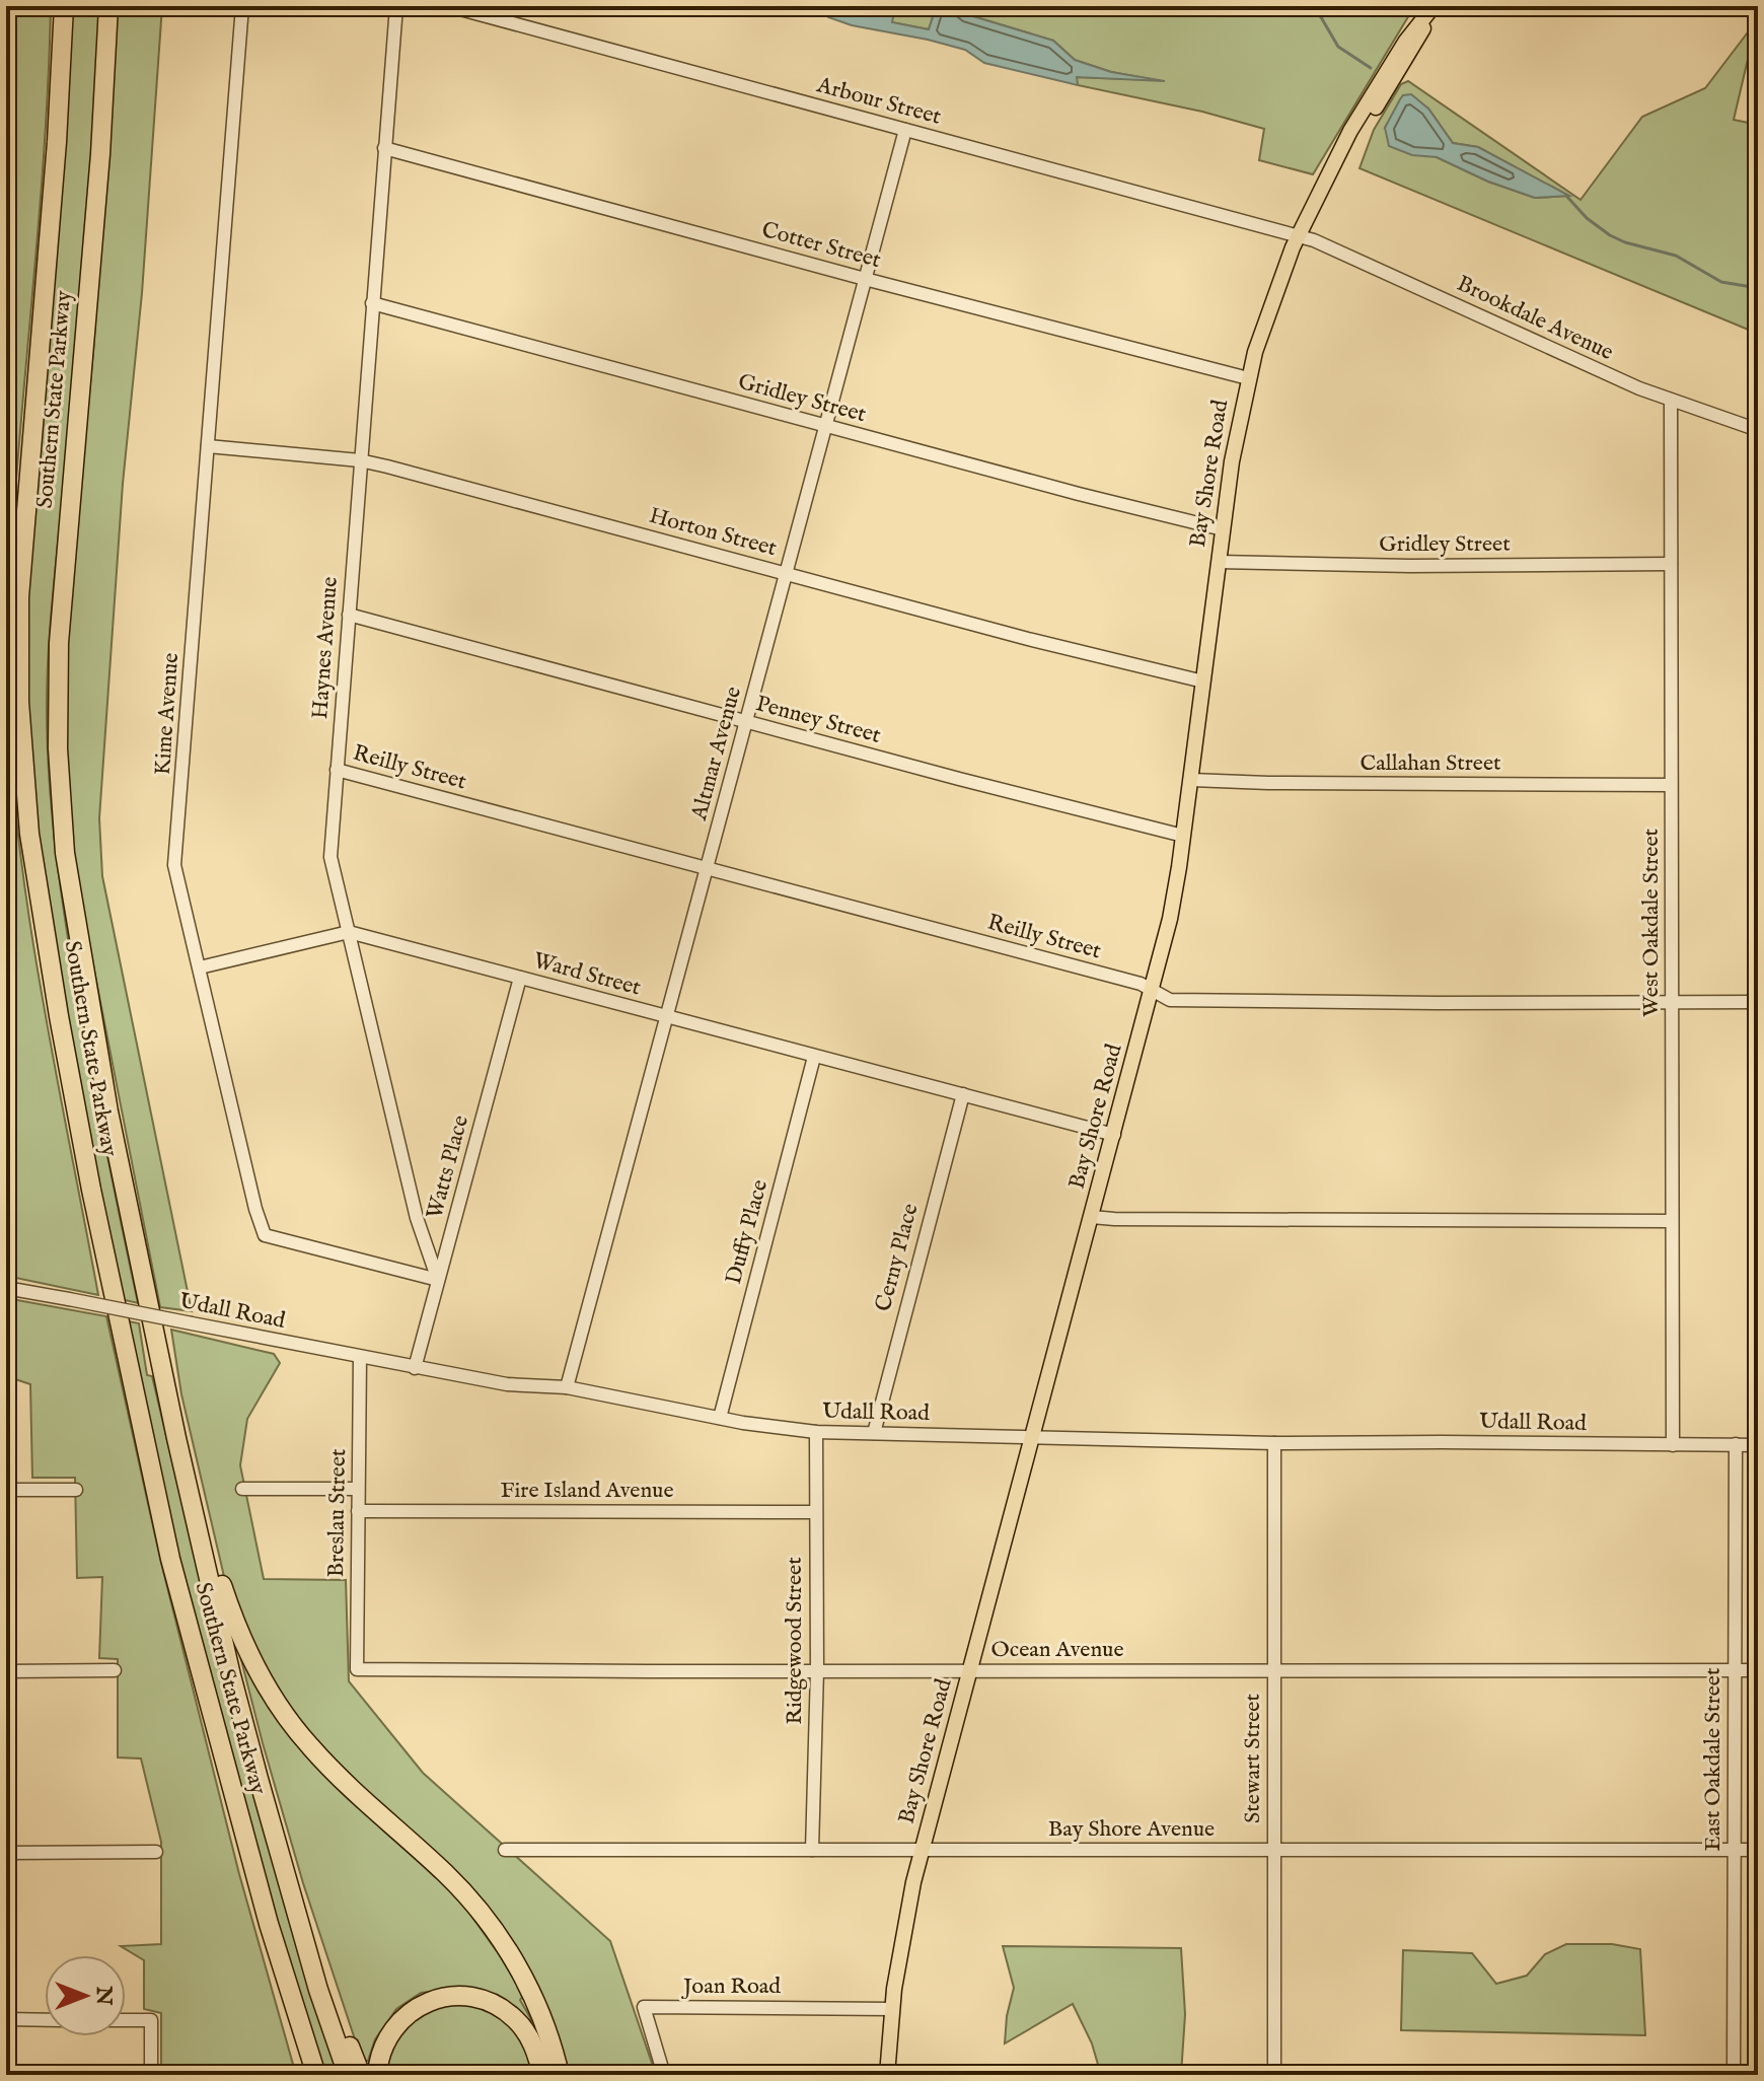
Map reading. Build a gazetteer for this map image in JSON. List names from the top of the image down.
{
  "streets": {
    "highway": ["Southern State Parkway"],
    "main road": ["Bay Shore Road"],
    "street": [
      "Arbour Street",
      "Cotter Street",
      "Brookdale Avenue",
      "Gridley Street",
      "Horton Street",
      "Haynes Avenue",
      "Kime Avenue",
      "Penney Street",
      "Altmar Avenue",
      "Callahan Street",
      "Reilly Street",
      "West Oakdale Street",
      "Ward Street",
      "Watts Place",
      "Duffy Place",
      "Cerny Place",
      "Udall Road",
      "Fire Island Avenue",
      "Breslau Street",
      "Ridgewood Street",
      "Ocean Avenue",
      "Stewart Street",
      "East Oakdale Street",
      "Bay Shore Avenue",
      "Joan Road"
    ]
  },
  "crossings": [
    ["Arbour Street", "Brookdale Avenue"],
    ["Arbour Street", "Bay Shore Road"],
    ["Arbour Street", "Altmar Avenue"],
    ["Cotter Street", "Bay Shore Road"],
    ["Cotter Street", "Haynes Avenue"],
    ["Cotter Street", "Altmar Avenue"],
    ["Brookdale Avenue", "Bay Shore Road"],
    ["Brookdale Avenue", "West Oakdale Street"],
    ["Gridley Street", "Bay Shore Road"],
    ["Gridley Street", "Haynes Avenue"],
    ["Gridley Street", "Altmar Avenue"],
    ["Gridley Street", "West Oakdale Street"],
    ["Bay Shore Road", "Horton Street"],
    ["Bay Shore Road", "Penney Street"],
    ["Bay Shore Road", "Callahan Street"],
    ["Bay Shore Road", "Reilly Street"],
    ["Bay Shore Road", "Ward Street"],
    ["Bay Shore Road", "Udall Road"],
    ["Bay Shore Road", "Ocean Avenue"],
    ["Bay Shore Road", "Bay Shore Avenue"],
    ["Bay Shore Road", "Joan Road"],
    ["Horton Street", "Haynes Avenue"],
    ["Horton Street", "Kime Avenue"],
    ["Horton Street", "Altmar Avenue"],
    ["Haynes Avenue", "Kime Avenue"],
    ["Haynes Avenue", "Penney Street"],
    ["Haynes Avenue", "Reilly Street"],
    ["Haynes Avenue", "Ward Street"],
    ["Haynes Avenue", "Watts Place"],
    ["Kime Avenue", "Ward Street"],
    ["Kime Avenue", "Watts Place"],
    ["Penney Street", "Altmar Avenue"],
    ["Altmar Avenue", "Reilly Street"],
    ["Altmar Avenue", "Ward Street"],
    ["Altmar Avenue", "Udall Road"],
    ["Callahan Street", "West Oakdale Street"],
    ["Reilly Street", "West Oakdale Street"],
    ["West Oakdale Street", "Udall Road"],
    ["Ward Street", "Watts Place"],
    ["Ward Street", "Duffy Place"],
    ["Ward Street", "Cerny Place"],
    ["Watts Place", "Udall Road"],
    ["Duffy Place", "Udall Road"],
    ["Cerny Place", "Udall Road"],
    ["Udall Road", "Breslau Street"],
    ["Udall Road", "Ridgewood Street"],
    ["Udall Road", "Stewart Street"],
    ["Udall Road", "East Oakdale Street"],
    ["Fire Island Avenue", "Breslau Street"],
    ["Fire Island Avenue", "Ridgewood Street"],
    ["Breslau Street", "Ocean Avenue"],
    ["Ridgewood Street", "Ocean Avenue"],
    ["Ridgewood Street", "Bay Shore Avenue"],
    ["Ocean Avenue", "Stewart Street"],
    ["Ocean Avenue", "East Oakdale Street"],
    ["Stewart Street", "Bay Shore Avenue"],
    ["East Oakdale Street", "Bay Shore Avenue"]
  ],
  "north": "right"
}
